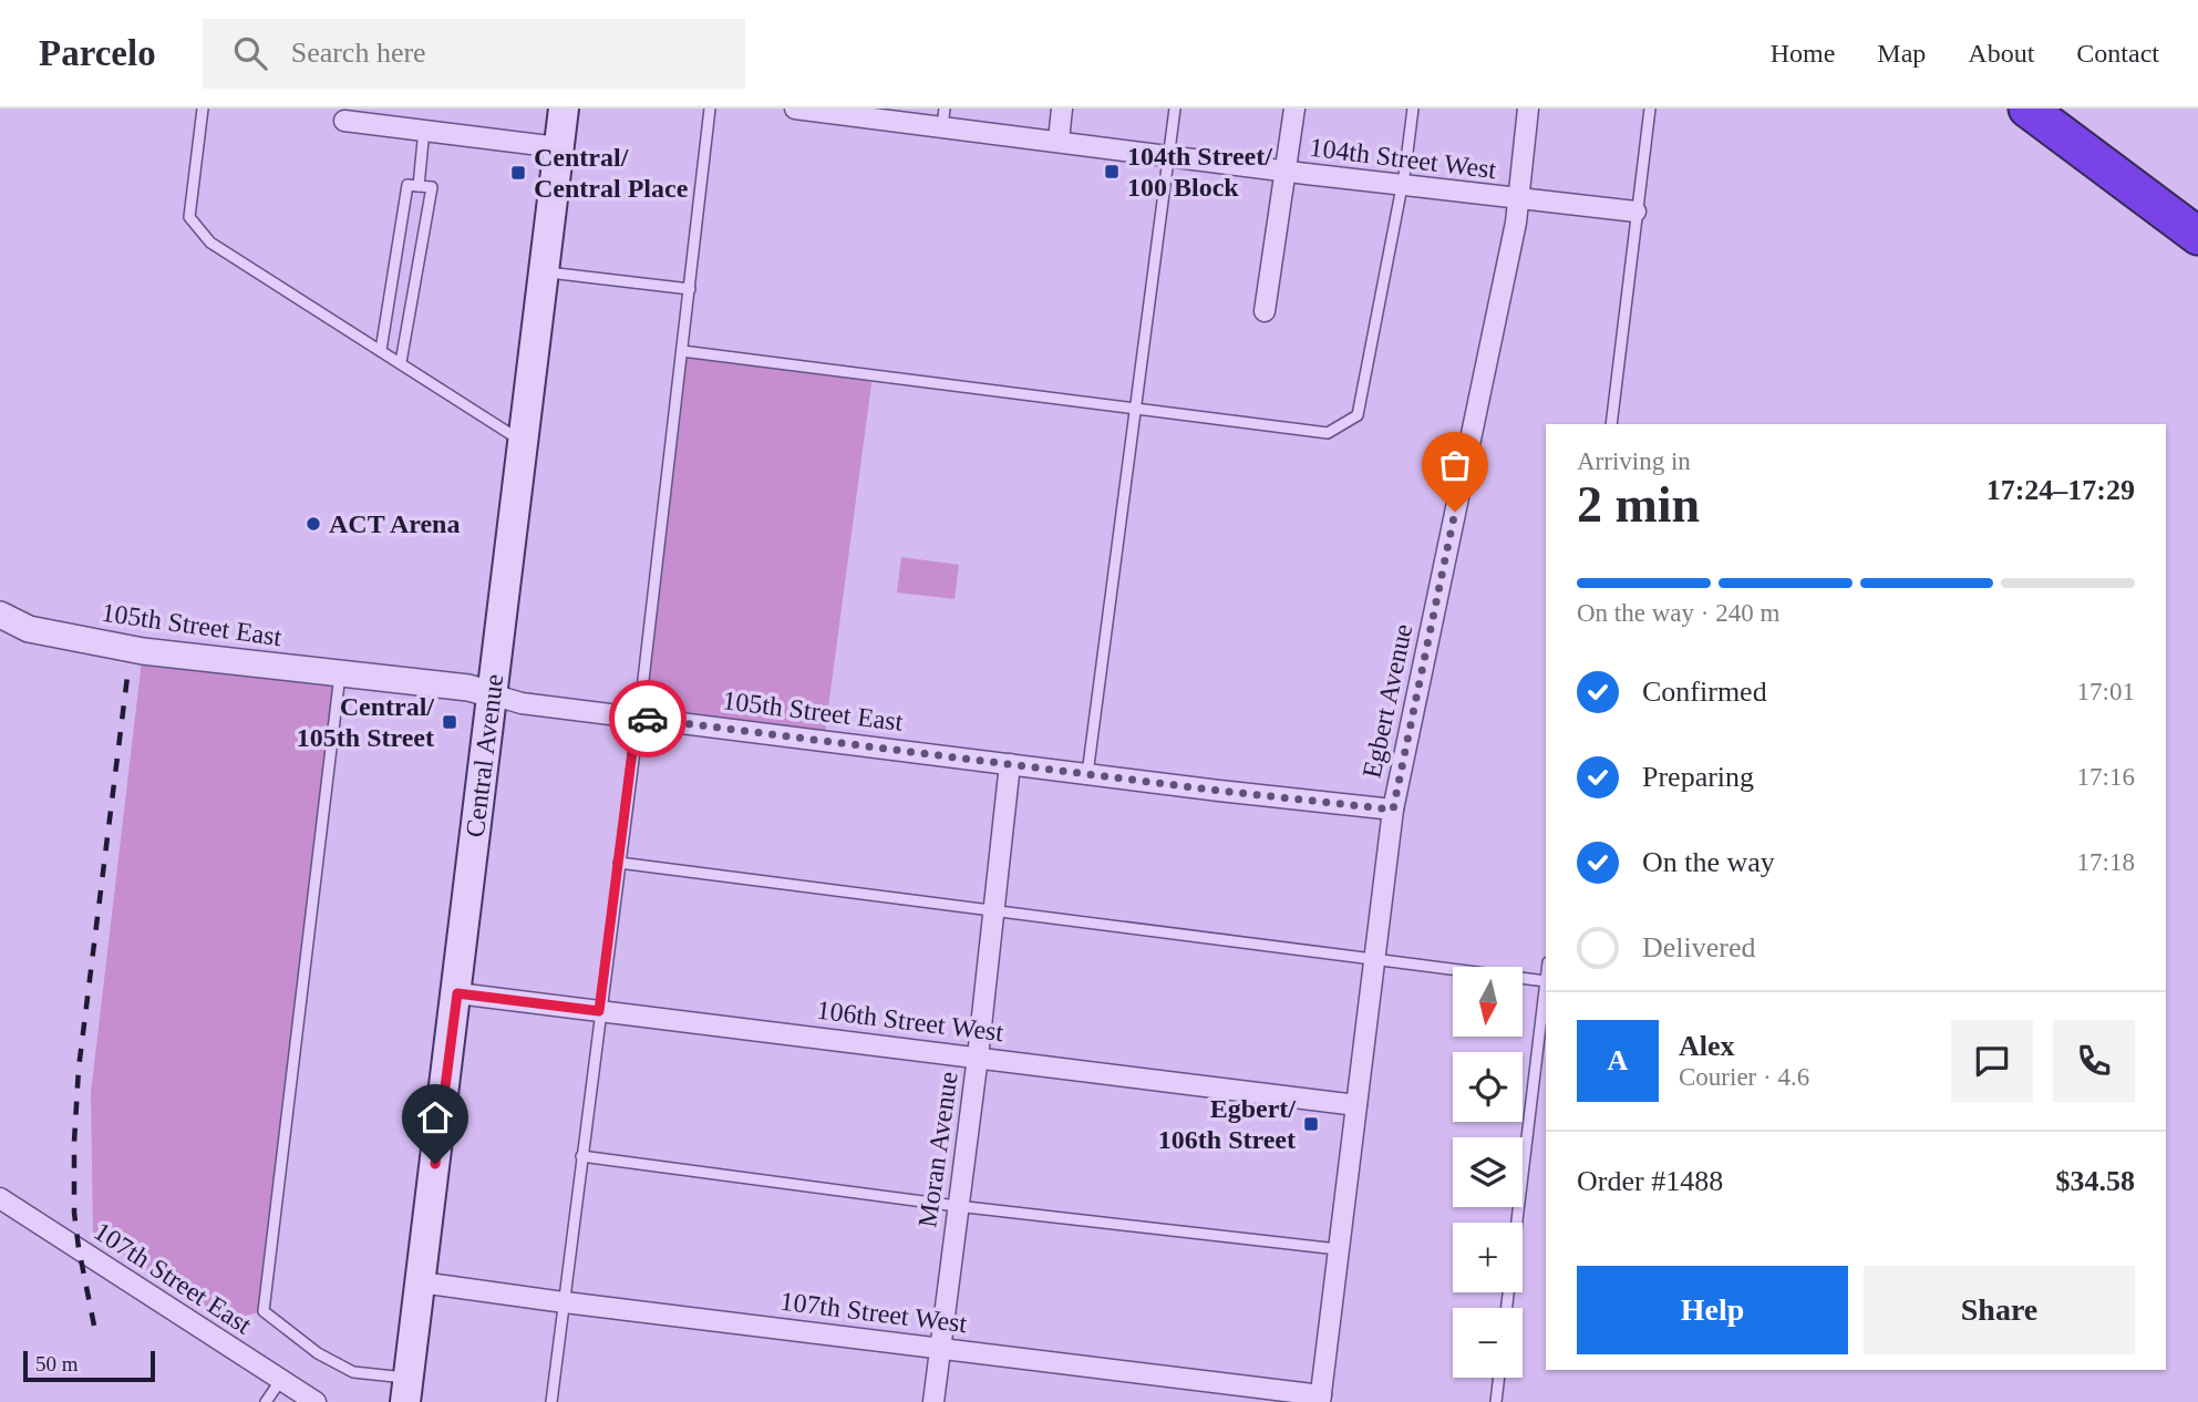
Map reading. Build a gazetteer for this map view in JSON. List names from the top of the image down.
{
  "streets": {
    "main road": ["Central Avenue"],
    "street": [
      "104th Street West",
      "105th Street East",
      "Egbert Avenue",
      "106th Street West",
      "Moran Avenue",
      "107th Street East",
      "107th Street West"
    ]
  },
  "crossings": [
    ["104th Street West", "Egbert Avenue"],
    ["105th Street East", "Egbert Avenue"],
    ["105th Street East", "Central Avenue"],
    ["105th Street East", "Moran Avenue"],
    ["Egbert Avenue", "106th Street West"],
    ["Egbert Avenue", "107th Street West"],
    ["Central Avenue", "106th Street West"],
    ["Central Avenue", "107th Street West"],
    ["106th Street West", "Moran Avenue"],
    ["Moran Avenue", "107th Street West"]
  ],
  "places": {
    "transit": [
      "104th Street/ 100 Block",
      "Central/ Central Place",
      "Central/ 105th Street",
      "Egbert/ 106th Street"
    ],
    "other": ["ACT Arena"]
  },
  "scale_bar": "50 m",
  "north": "bottom",
  "page": {
    "header": "Parcelo",
    "search": "Search here",
    "nav": [
      "Home",
      "Map",
      "About",
      "Contact"
    ],
    "heading": ["2 min", "Arriving in", "17:24–17:29"],
    "panel": [
      "Alex",
      "Courier · 4.6",
      "Order #1488",
      "$34.58"
    ],
    "bar": "On the way · 240 m",
    "list": [
      ["Confirmed", "17:01"],
      ["Preparing", "17:16"],
      ["On the way", "17:18"],
      "Delivered"
    ],
    "map_buttons": ["+", "−"],
    "round": "A",
    "buttons": ["Help", "Share"],
    "scale": "50 m"
  }
}
